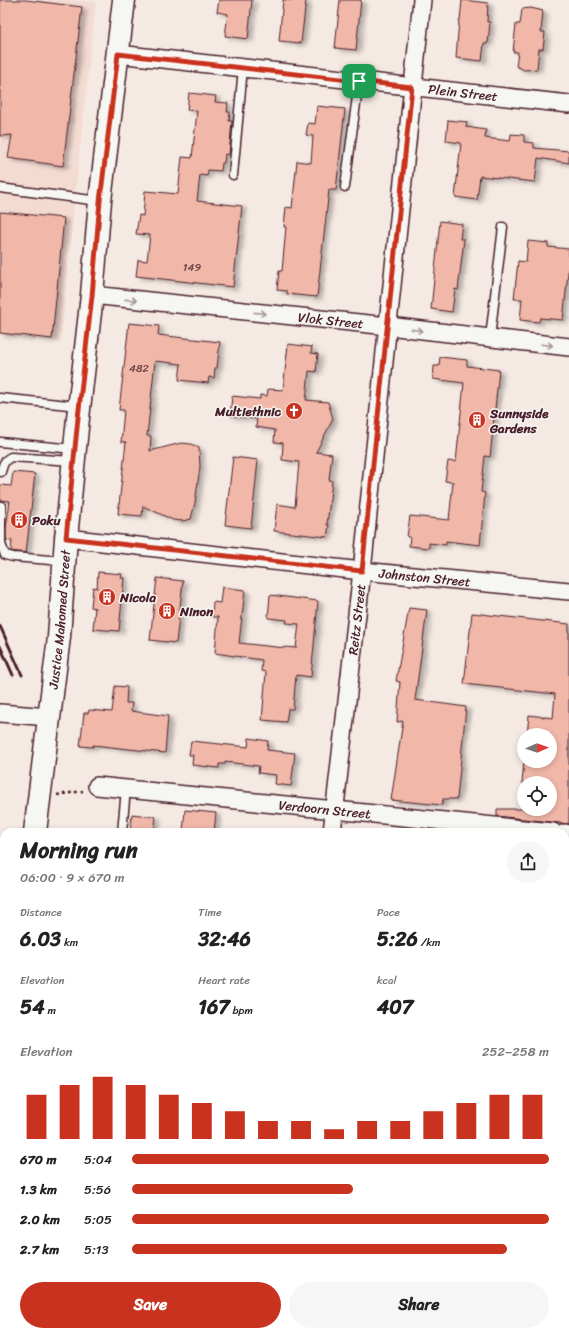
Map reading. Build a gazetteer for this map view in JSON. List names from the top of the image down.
{
  "streets": {
    "main road": ["Justice Mahomed Street"],
    "street": [
      "Plein Street",
      "Vlok Street",
      "Johnston Street",
      "Reitz Street",
      "Verdoorn Street"
    ]
  },
  "crossings": [
    ["Plein Street", "Justice Mahomed Street"],
    ["Plein Street", "Reitz Street"],
    ["Vlok Street", "Justice Mahomed Street"],
    ["Vlok Street", "Reitz Street"],
    ["Johnston Street", "Justice Mahomed Street"],
    ["Johnston Street", "Reitz Street"],
    ["Reitz Street", "Verdoorn Street"]
  ],
  "one_way": ["Vlok Street"],
  "places": {
    "church": ["Multiethnic"],
    "building": [
      "Sunnyside Gardens",
      "Poku",
      "Nicola",
      "Ninon"
    ]
  },
  "house_numbers": ["149", "482"],
  "north": "right",
  "page": {
    "heading": ["Morning run", "06:00 · 9 × 670 m"],
    "stats": [
      ["Distance", "6.03 km"],
      ["Time", "32:46"],
      ["Pace", "5:26 /km"],
      ["Elevation", "54 m"],
      ["Heart rate", "167 bpm"],
      ["kcal", "407"]
    ],
    "chart": ["Elevation", "252–258 m"],
    "list": [
      {
        "name": "670 m",
        "note": "5:04"
      },
      {
        "name": "1.3 km",
        "note": "5:56"
      },
      {
        "name": "2.0 km",
        "note": "5:05"
      },
      {
        "name": "2.7 km",
        "note": "5:13"
      }
    ],
    "buttons": ["Save", "Share"]
  }
}
